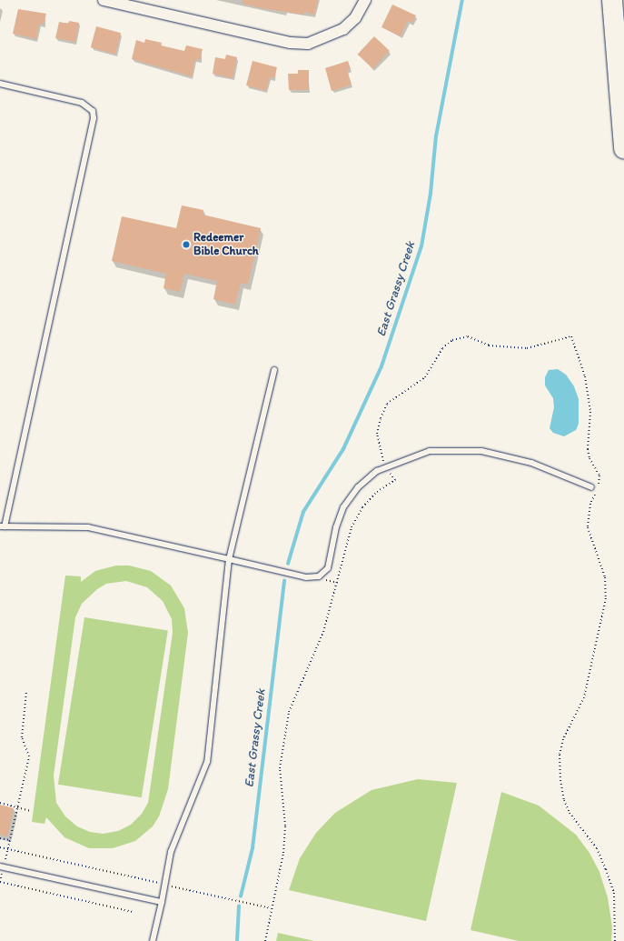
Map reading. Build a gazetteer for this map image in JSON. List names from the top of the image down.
{
  "water": ["East Grassy Creek"],
  "places": ["Redeemer Bible Church"]
}
